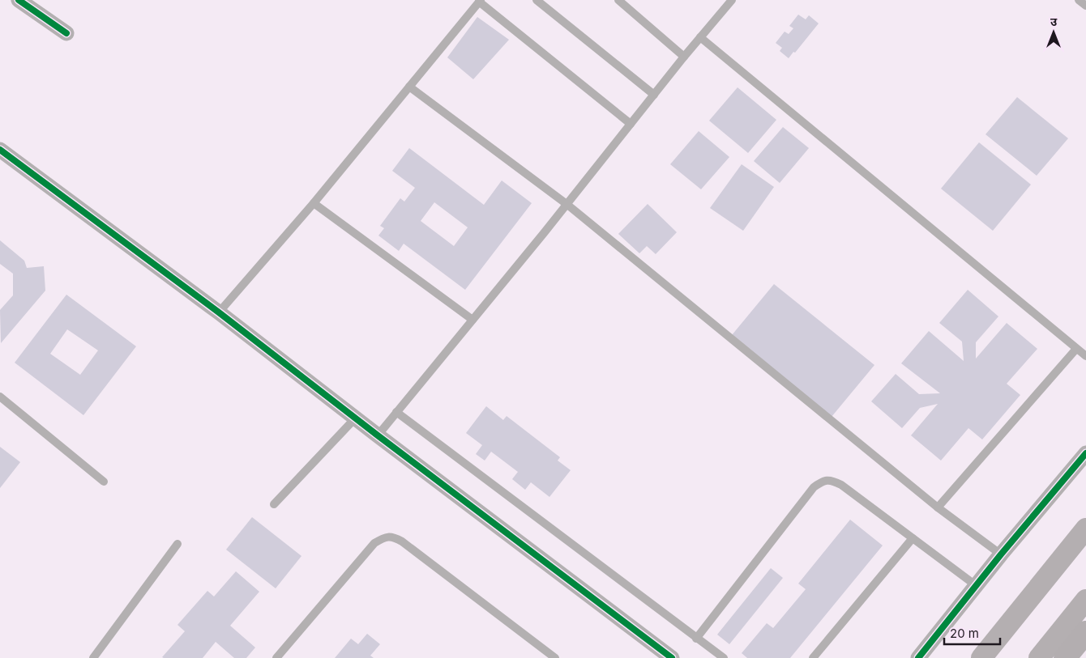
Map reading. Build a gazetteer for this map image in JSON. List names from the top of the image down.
{
  "scale_bar": "20 m",
  "north": "top"
}
